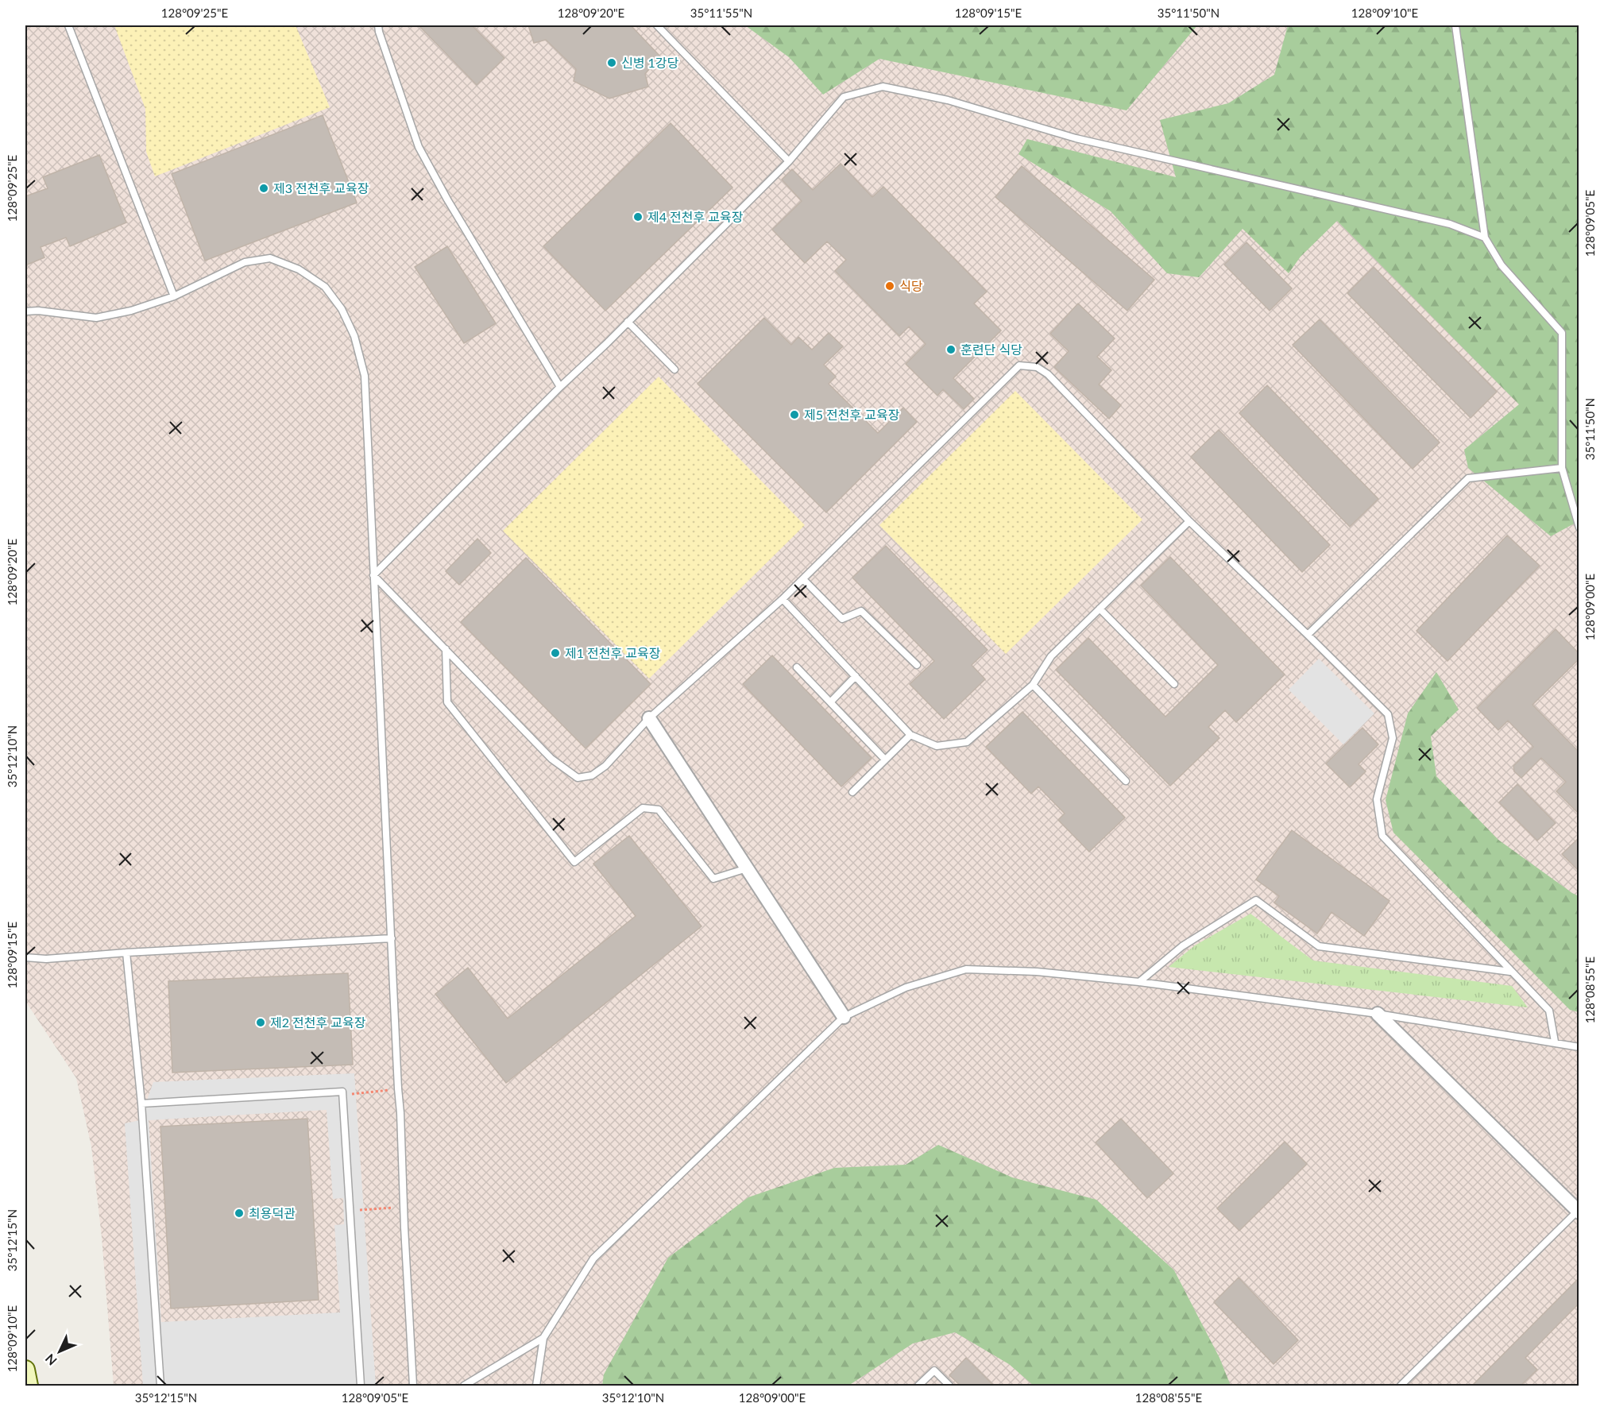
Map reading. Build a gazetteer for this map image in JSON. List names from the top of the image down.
{
  "places": [
    "신병 1강당",
    "제3 전천후 교육장",
    "제4 전천후 교육장",
    "식당",
    "훈련단 식당",
    "제5 전천후 교육장",
    "제1 전천후 교육장",
    "제2 전천후 교육장",
    "최용덕관"
  ],
  "north": "bottom left",
  "coordinates": [
    "128°09'25\"E",
    "128°09'20\"E",
    "35°11'55\"N",
    "128°09'15\"E",
    "35°11'50\"N",
    "128°09'10\"E",
    "128°09'05\"E",
    "128°09'00\"E",
    "35°12'10\"N",
    "128°08'55\"E",
    "35°12'15\"N"
  ]
}
